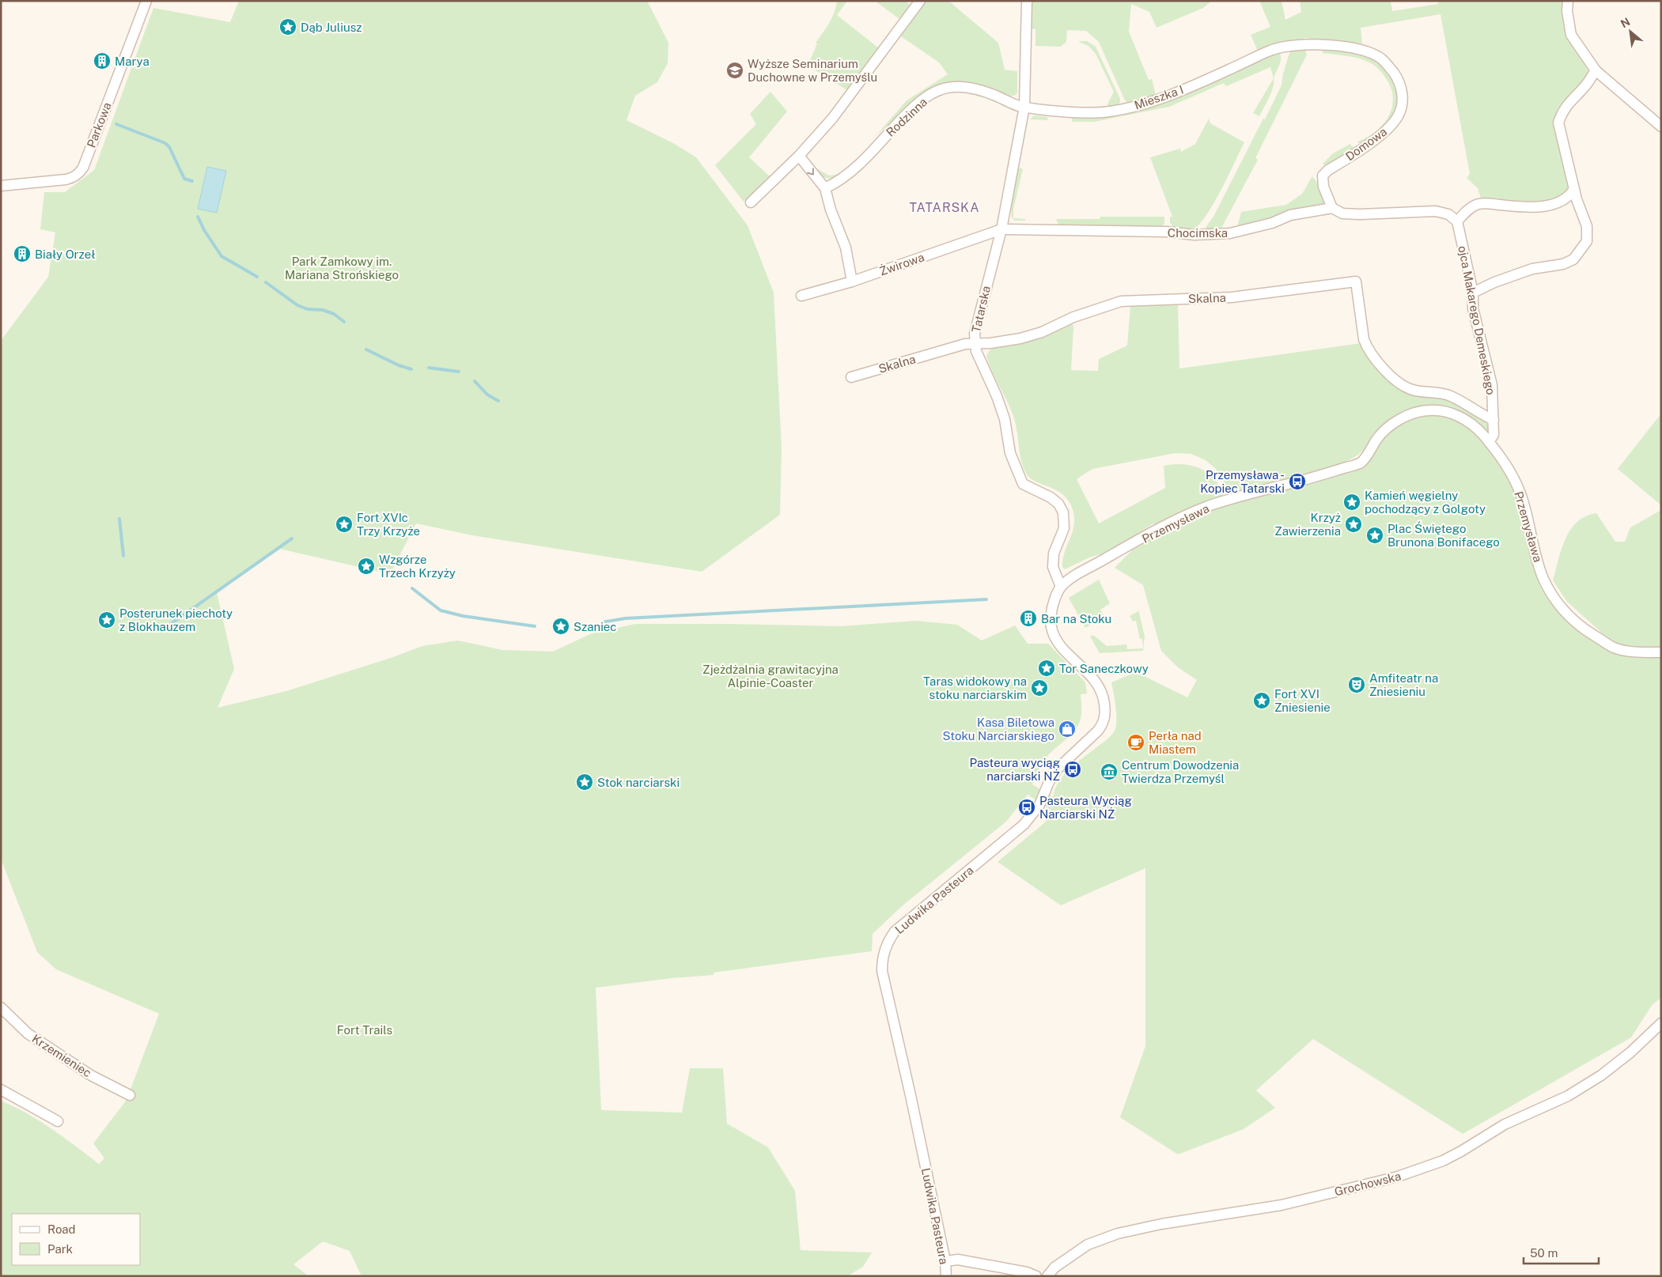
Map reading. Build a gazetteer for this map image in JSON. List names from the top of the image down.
{
  "streets": {
    "street": [
      "Mieszka I",
      "Rodzinna",
      "Parkowa",
      "Domowa",
      "Chocimska",
      "Żwirowa",
      "Skalna",
      "Tatarska",
      "ojca Makarego Demeskiego",
      "Przemysława",
      "Ludwika Pasteura",
      "Krzemieniec",
      "Grochowska"
    ]
  },
  "crossings": [
    ["Mieszka I", "Rodzinna"],
    ["Mieszka I", "Domowa"],
    ["Mieszka I", "Tatarska"],
    ["Rodzinna", "Tatarska"],
    ["Domowa", "Chocimska"],
    ["Chocimska", "Żwirowa"],
    ["Chocimska", "Tatarska"],
    ["Żwirowa", "Tatarska"],
    ["Skalna", "Tatarska"],
    ["Skalna", "ojca Makarego Demeskiego"],
    ["Tatarska", "Przemysława"],
    ["Tatarska", "Ludwika Pasteura"],
    ["ojca Makarego Demeskiego", "Przemysława"],
    ["Przemysława", "Ludwika Pasteura"]
  ],
  "districts": ["TATARSKA"],
  "parks": ["Park Zamkowy im. Mariana Strońskiego", "Zjeżdżalnia grawitacyjna Alpinie-Coaster", "Fort Trails"],
  "places": {
    "place": [
      "Dąb Juliusz",
      "Kamień węgielny pochodzący z Golgoty",
      "Fort XVIc Trzy Krzyże",
      "Krzyż Zawierzenia",
      "Plac Świętego Brunona Bonifacego",
      "Wzgórze Trzech Krzyży",
      "Posterunek piechoty z Blokhauzem",
      "Szaniec",
      "Tor Saneczkowy",
      "Taras widokowy na stoku narciarskim",
      "Fort XVI Zniesienie",
      "Stok narciarski"
    ],
    "building": ["Marya", "Biały Orzeł", "Bar na Stoku"],
    "school or university": ["Wyższe Seminarium Duchowne w Przemyślu"],
    "bus stop": ["Przemysława - Kopiec Tatarski", "Pasteura wyciąg narciarski NŻ", "Pasteura Wyciąg Narciarski NŻ"],
    "theatre": ["Amfiteatr na Zniesieniu"],
    "shop": ["Kasa Biletowa Stoku Narciarskiego"],
    "cafe": ["Perła nad Miastem"],
    "museum": ["Centrum Dowodzenia Twierdza Przemyśl"]
  },
  "legend": ["Road", "Park"],
  "scale_bar": "50 m",
  "north": "top left"
}
